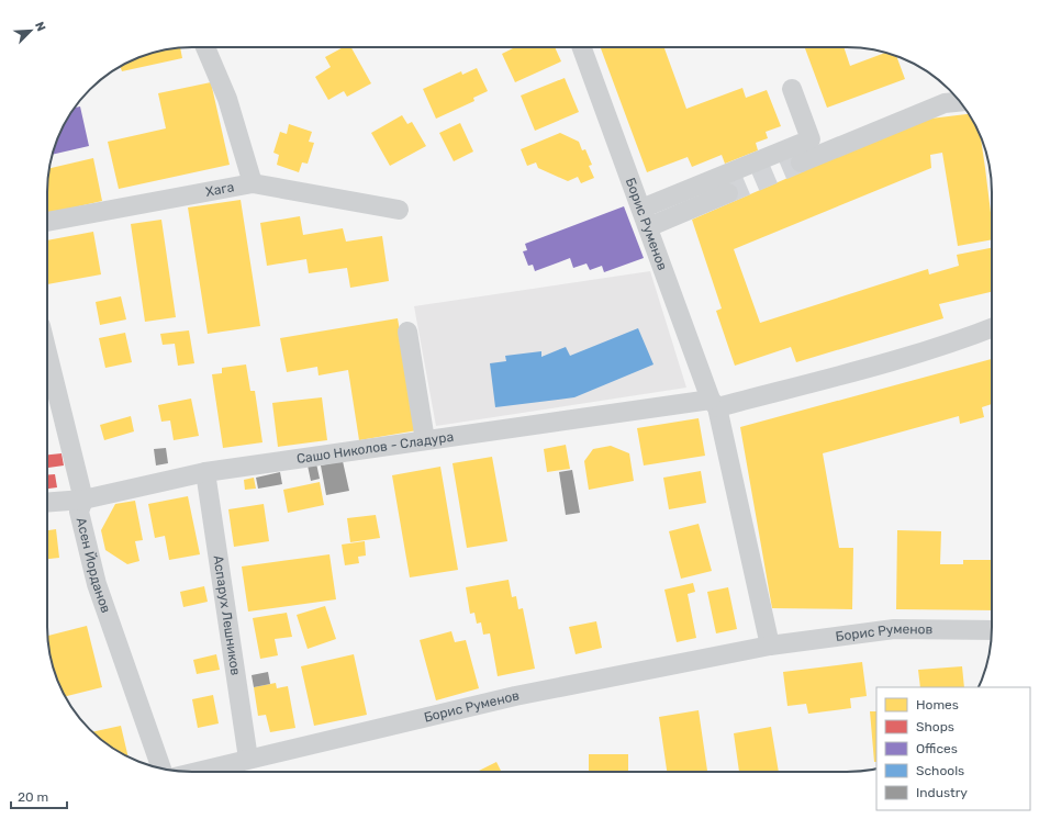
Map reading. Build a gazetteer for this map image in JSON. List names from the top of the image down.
{
  "streets": {
    "street": [
      "Хага",
      "Борис Руменов",
      "Сашо Николов - Сладура",
      "Асен Йорданов",
      "Аспарух Лешников"
    ]
  },
  "crossings": [
    ["Борис Руменов", "Сашо Николов - Сладура"],
    ["Борис Руменов", "Аспарух Лешников"],
    ["Сашо Николов - Сладура", "Асен Йорданов"],
    ["Сашо Николов - Сладура", "Аспарух Лешников"]
  ],
  "legend": [
    "Homes",
    "Shops",
    "Offices",
    "Schools",
    "Industry"
  ],
  "scale_bar": "20 m",
  "north": "top right"
}
